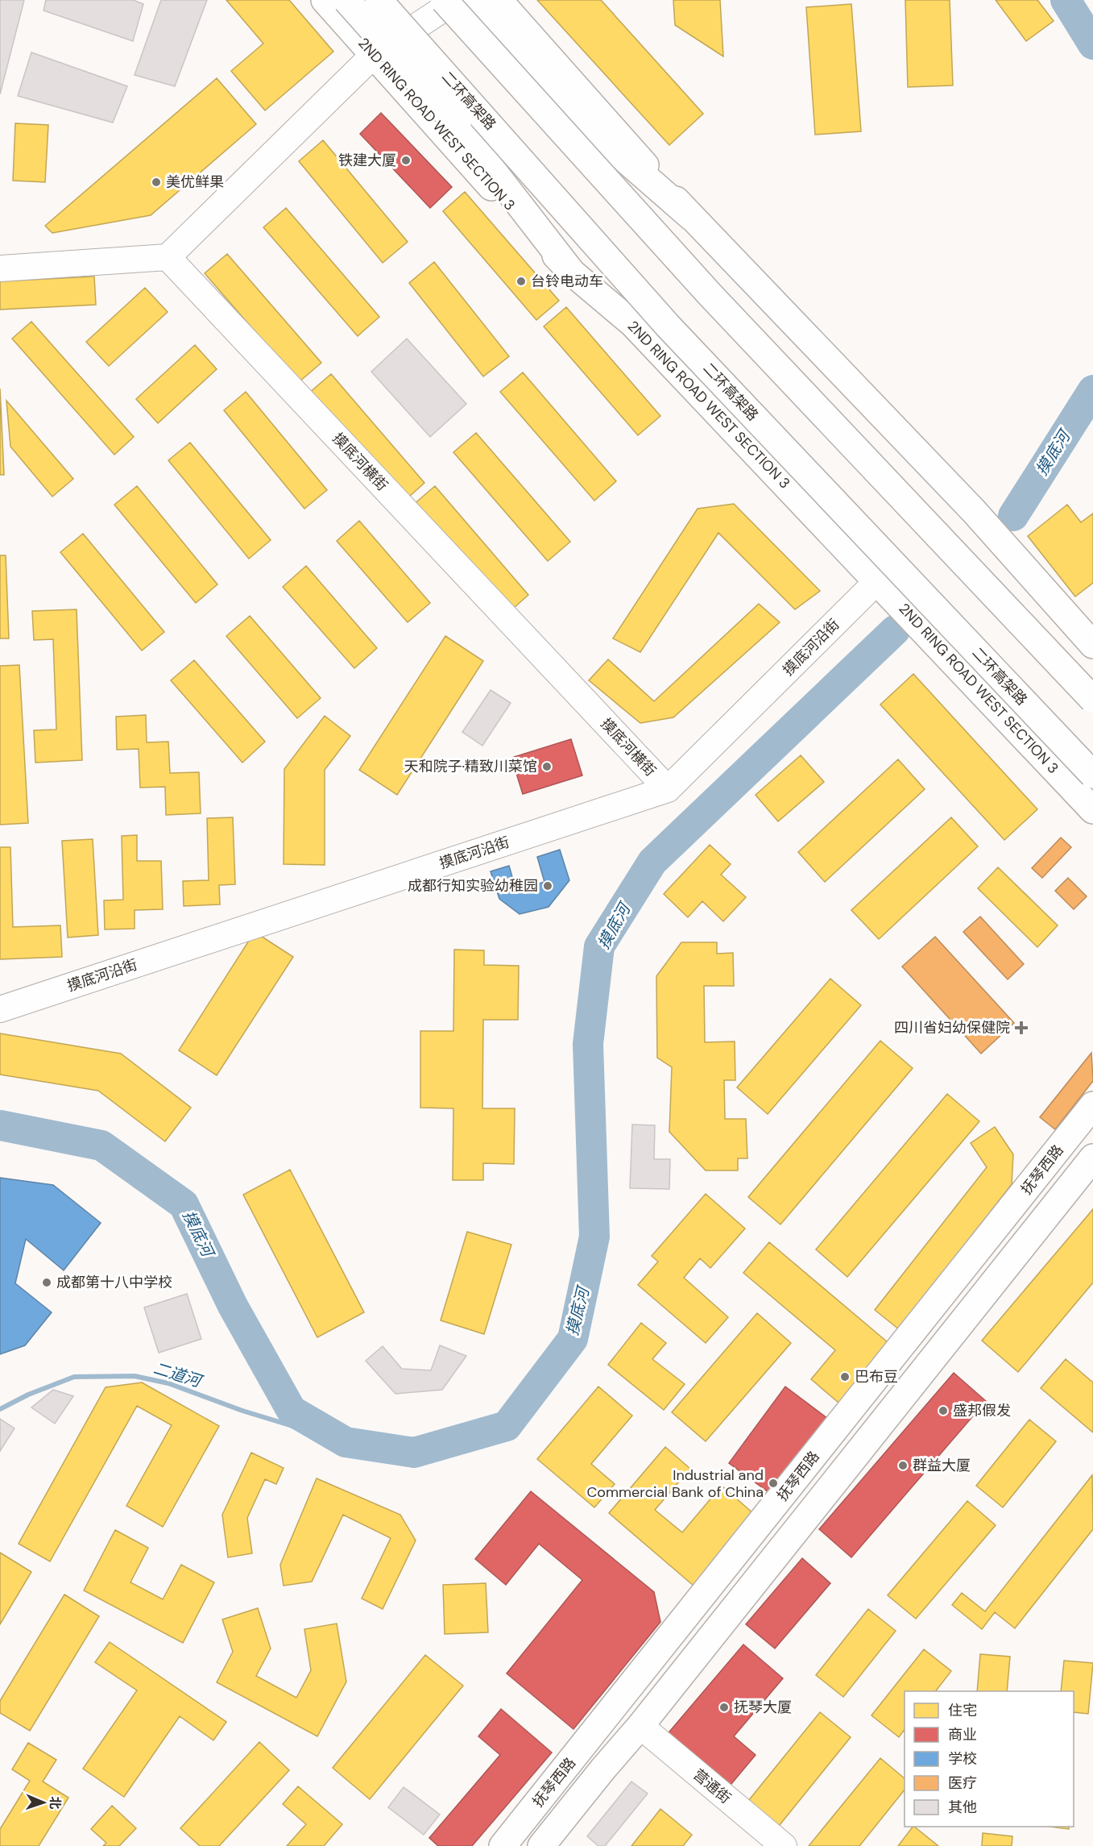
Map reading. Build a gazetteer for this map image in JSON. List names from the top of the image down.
{
  "streets": {
    "main road": ["二环高架路", "2ND RING ROAD WEST SECTION 3", "抚琴西路"],
    "street": ["摸底河横街", "摸底河沿街", "营通街"]
  },
  "crossings": [
    ["2ND RING ROAD WEST SECTION 3", "摸底河沿街"],
    ["摸底河横街", "摸底河沿街"],
    ["抚琴西路", "营通街"]
  ],
  "water": ["摸底河", "二道河"],
  "places": {
    "other": [
      "铁建大厦",
      "美优鲜果",
      "台铃电动车",
      "天和院子·精致川菜馆",
      "成都行知实验幼稚园",
      "成都第十八中学校",
      "巴布豆",
      "盛邦假发",
      "群益大厦",
      "Industrial and Commercial Bank of China",
      "抚琴大厦"
    ],
    "health": ["四川省妇幼保健院"]
  },
  "legend": [
    "住宅",
    "商业",
    "学校",
    "医疗",
    "其他"
  ],
  "north": "right"
}
